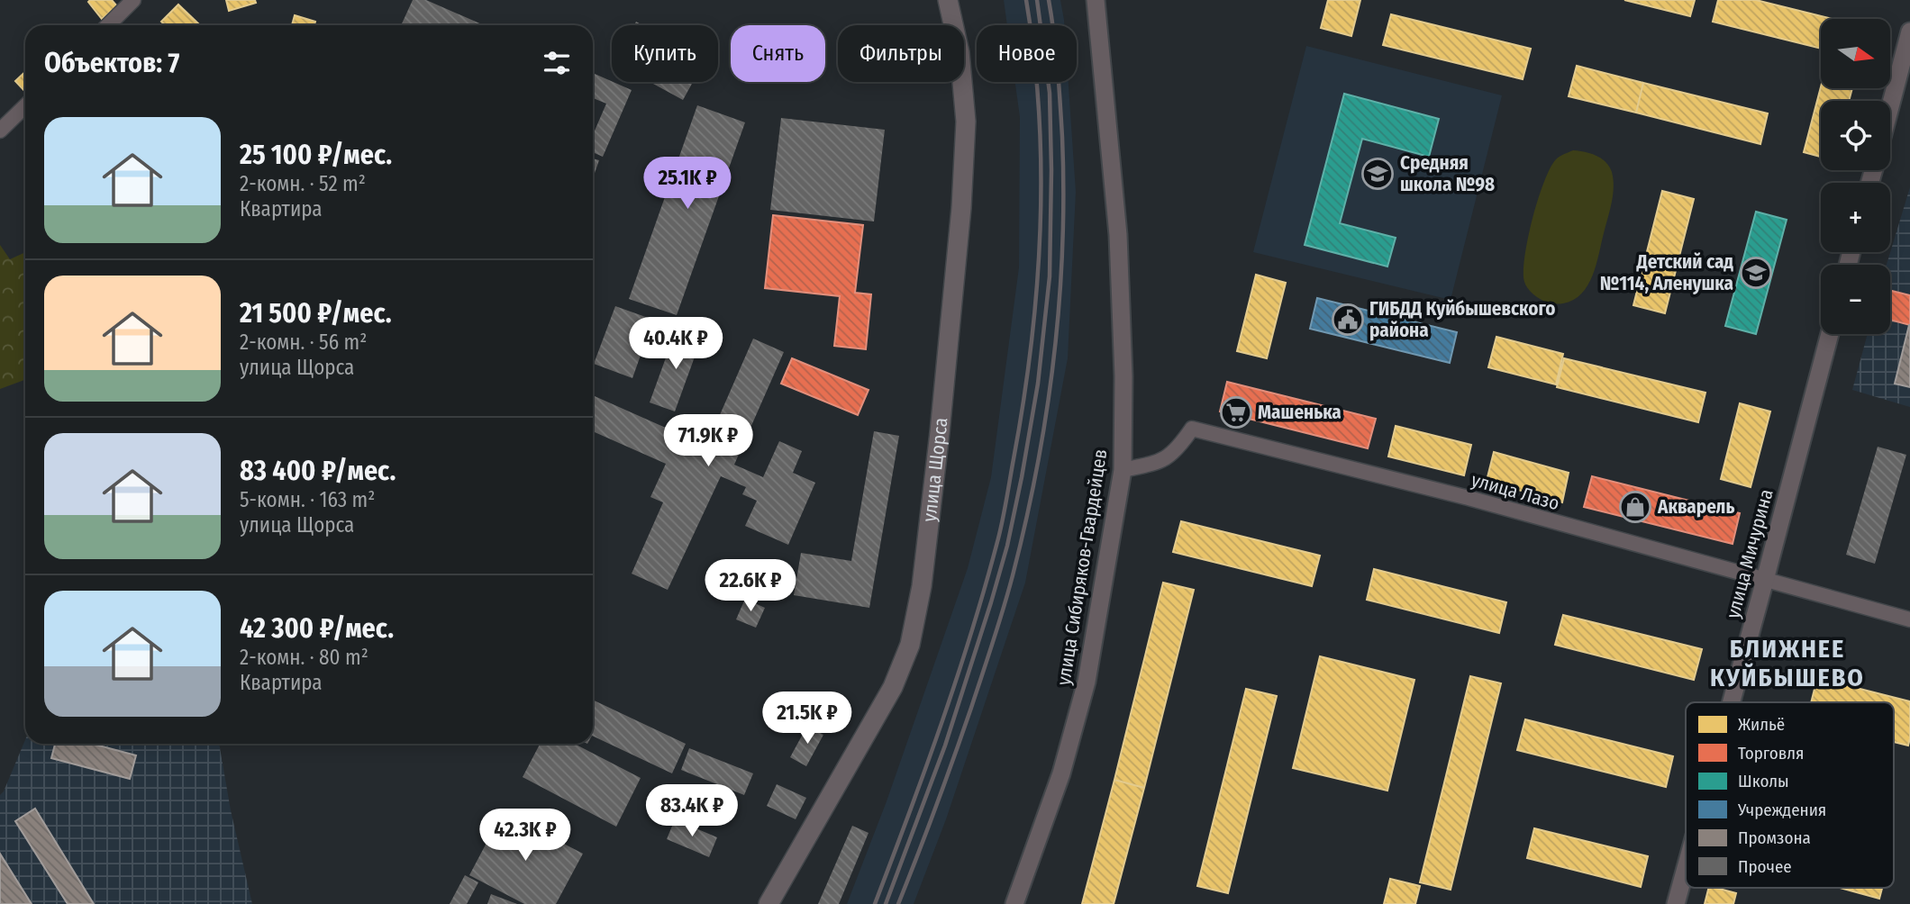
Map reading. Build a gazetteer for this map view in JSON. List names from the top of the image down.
{
  "streets": {
    "main road": ["улица Щорса"],
    "street": ["улица Лазо", "улица Мичурина", "улица Сибиряков-Гвардейцев"]
  },
  "crossings": [
    ["улица Лазо", "улица Мичурина"],
    ["улица Лазо", "улица Сибиряков-Гвардейцев"]
  ],
  "districts": ["БЛИЖНЕЕ КУЙБЫШЕВО"],
  "places": {
    "school or university": ["Средняя школа №98", "Детский сад №114, Аленушка"],
    "public building": ["ГИБДД Куйбышевского района"],
    "supermarket": ["Машенька"],
    "shop": ["Акварель"]
  },
  "legend": [
    "Жильё",
    "Торговля",
    "Школы",
    "Учреждения",
    "Промзона",
    "Прочее"
  ],
  "north": "right",
  "page": {
    "map_buttons": ["+", "−"],
    "chip": [
      "Купить",
      "Снять",
      "Фильтры",
      "Новое"
    ],
    "heading": "Объектов: 7",
    "list": [
      {
        "name": "25 100 ₽/мес.",
        "note": "2-комн. · 52 m² · Квартира"
      },
      {
        "name": "21 500 ₽/мес.",
        "note": "2-комн. · 56 m² · улица Щорса"
      },
      {
        "name": "83 400 ₽/мес.",
        "note": "5-комн. · 163 m² · улица Щорса"
      },
      {
        "name": "42 300 ₽/мес.",
        "note": "2-комн. · 80 m² · Квартира"
      }
    ],
    "price": [
      "25.1K ₽",
      "40.4K ₽",
      "71.9K ₽",
      "22.6K ₽",
      "21.5K ₽",
      "83.4K ₽",
      "42.3K ₽"
    ]
  }
}
